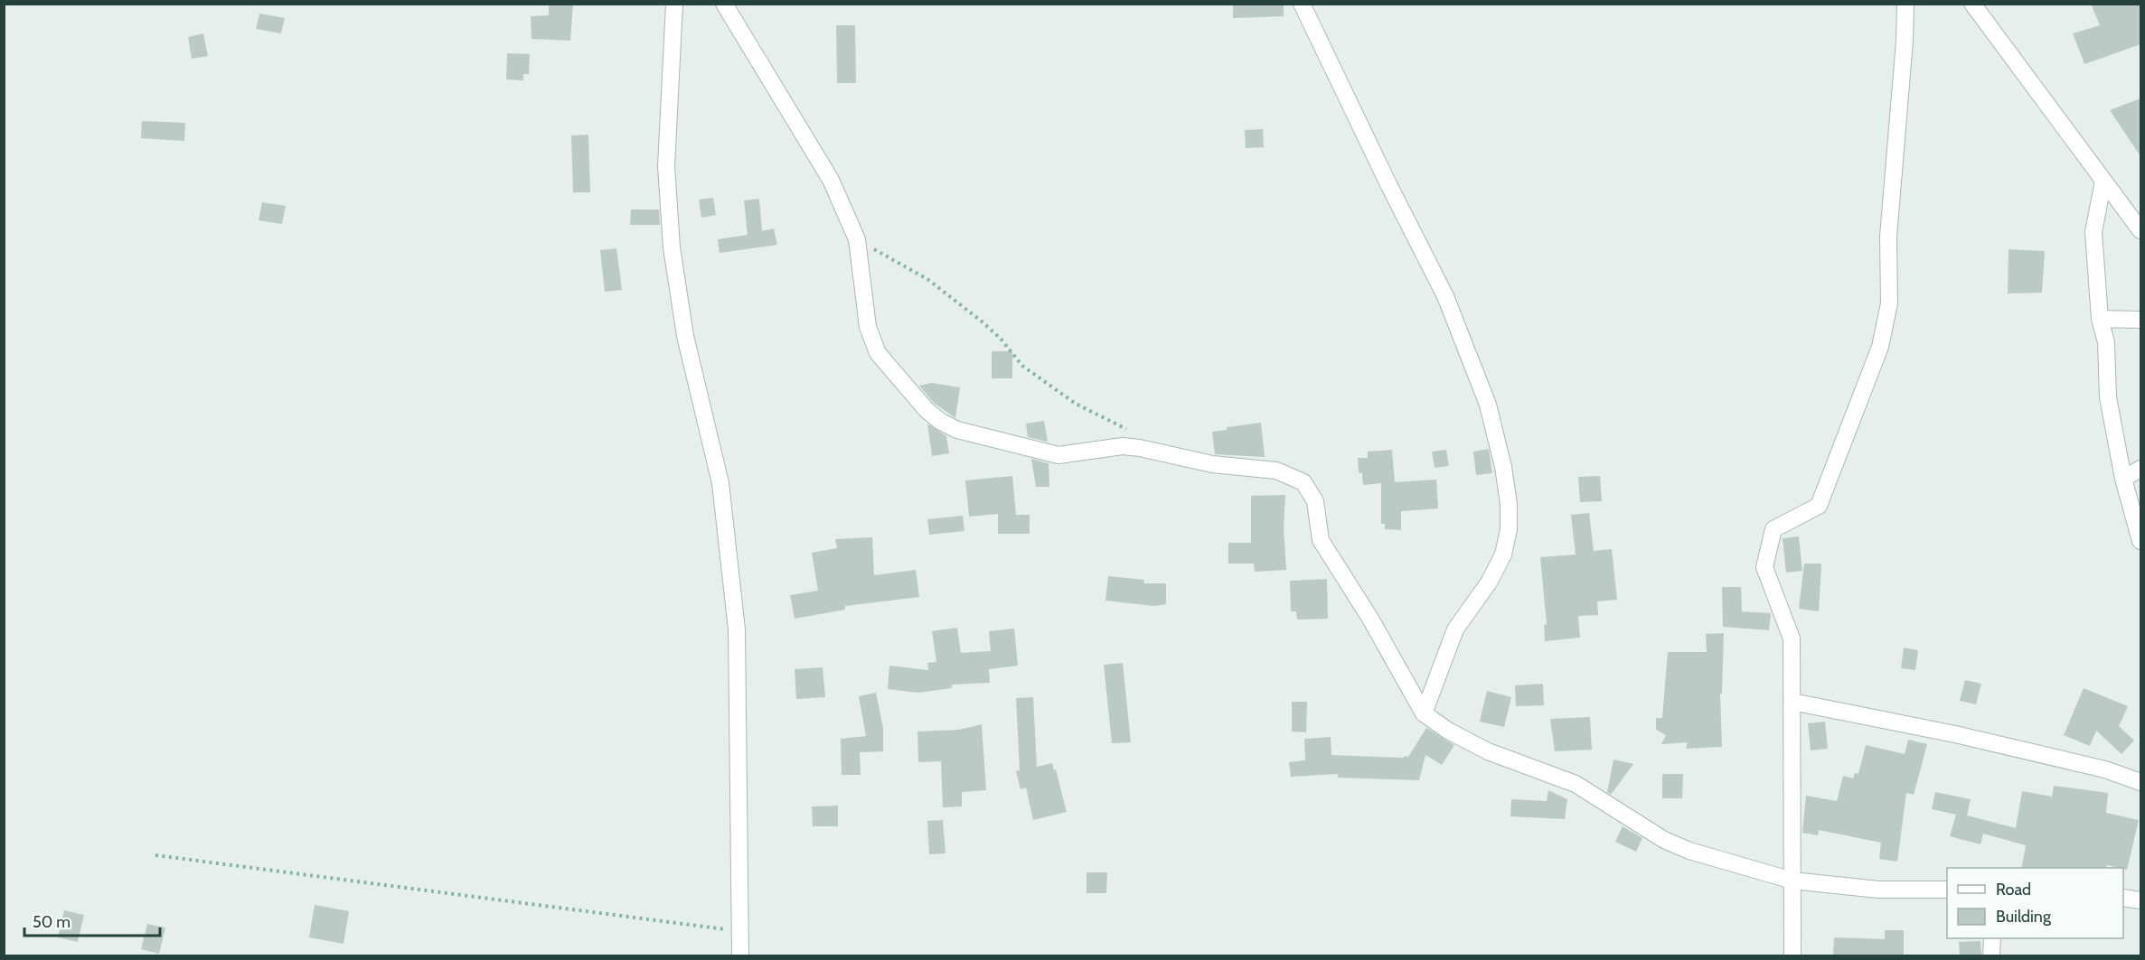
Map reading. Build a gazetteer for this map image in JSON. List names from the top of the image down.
{
  "legend": ["Road", "Building"],
  "scale_bar": "50 m"
}
